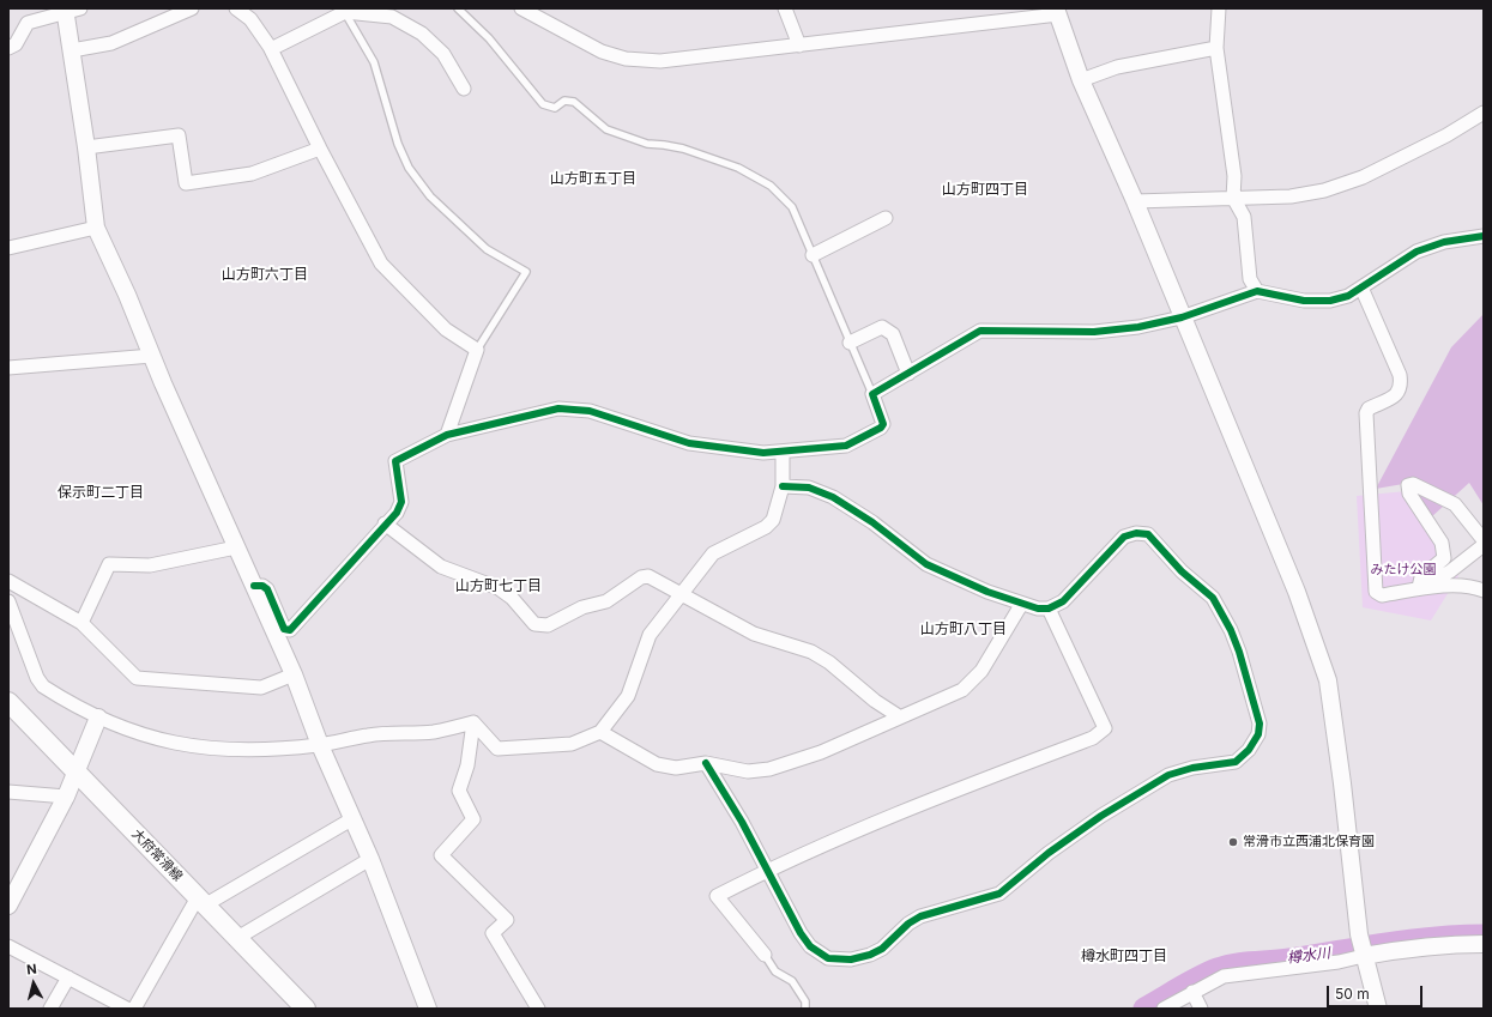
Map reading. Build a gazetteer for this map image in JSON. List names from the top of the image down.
{
  "streets": {
    "main road": ["大府常滑線"]
  },
  "districts": [
    "山方町五丁目",
    "山方町四丁目",
    "山方町六丁目",
    "保示町二丁目",
    "山方町七丁目",
    "山方町八丁目",
    "樽水町四丁目"
  ],
  "water": ["樽水川"],
  "parks": ["みたけ公園"],
  "places": ["常滑市立西浦北保育園"],
  "scale_bar": "50 m",
  "north": "top"
}
